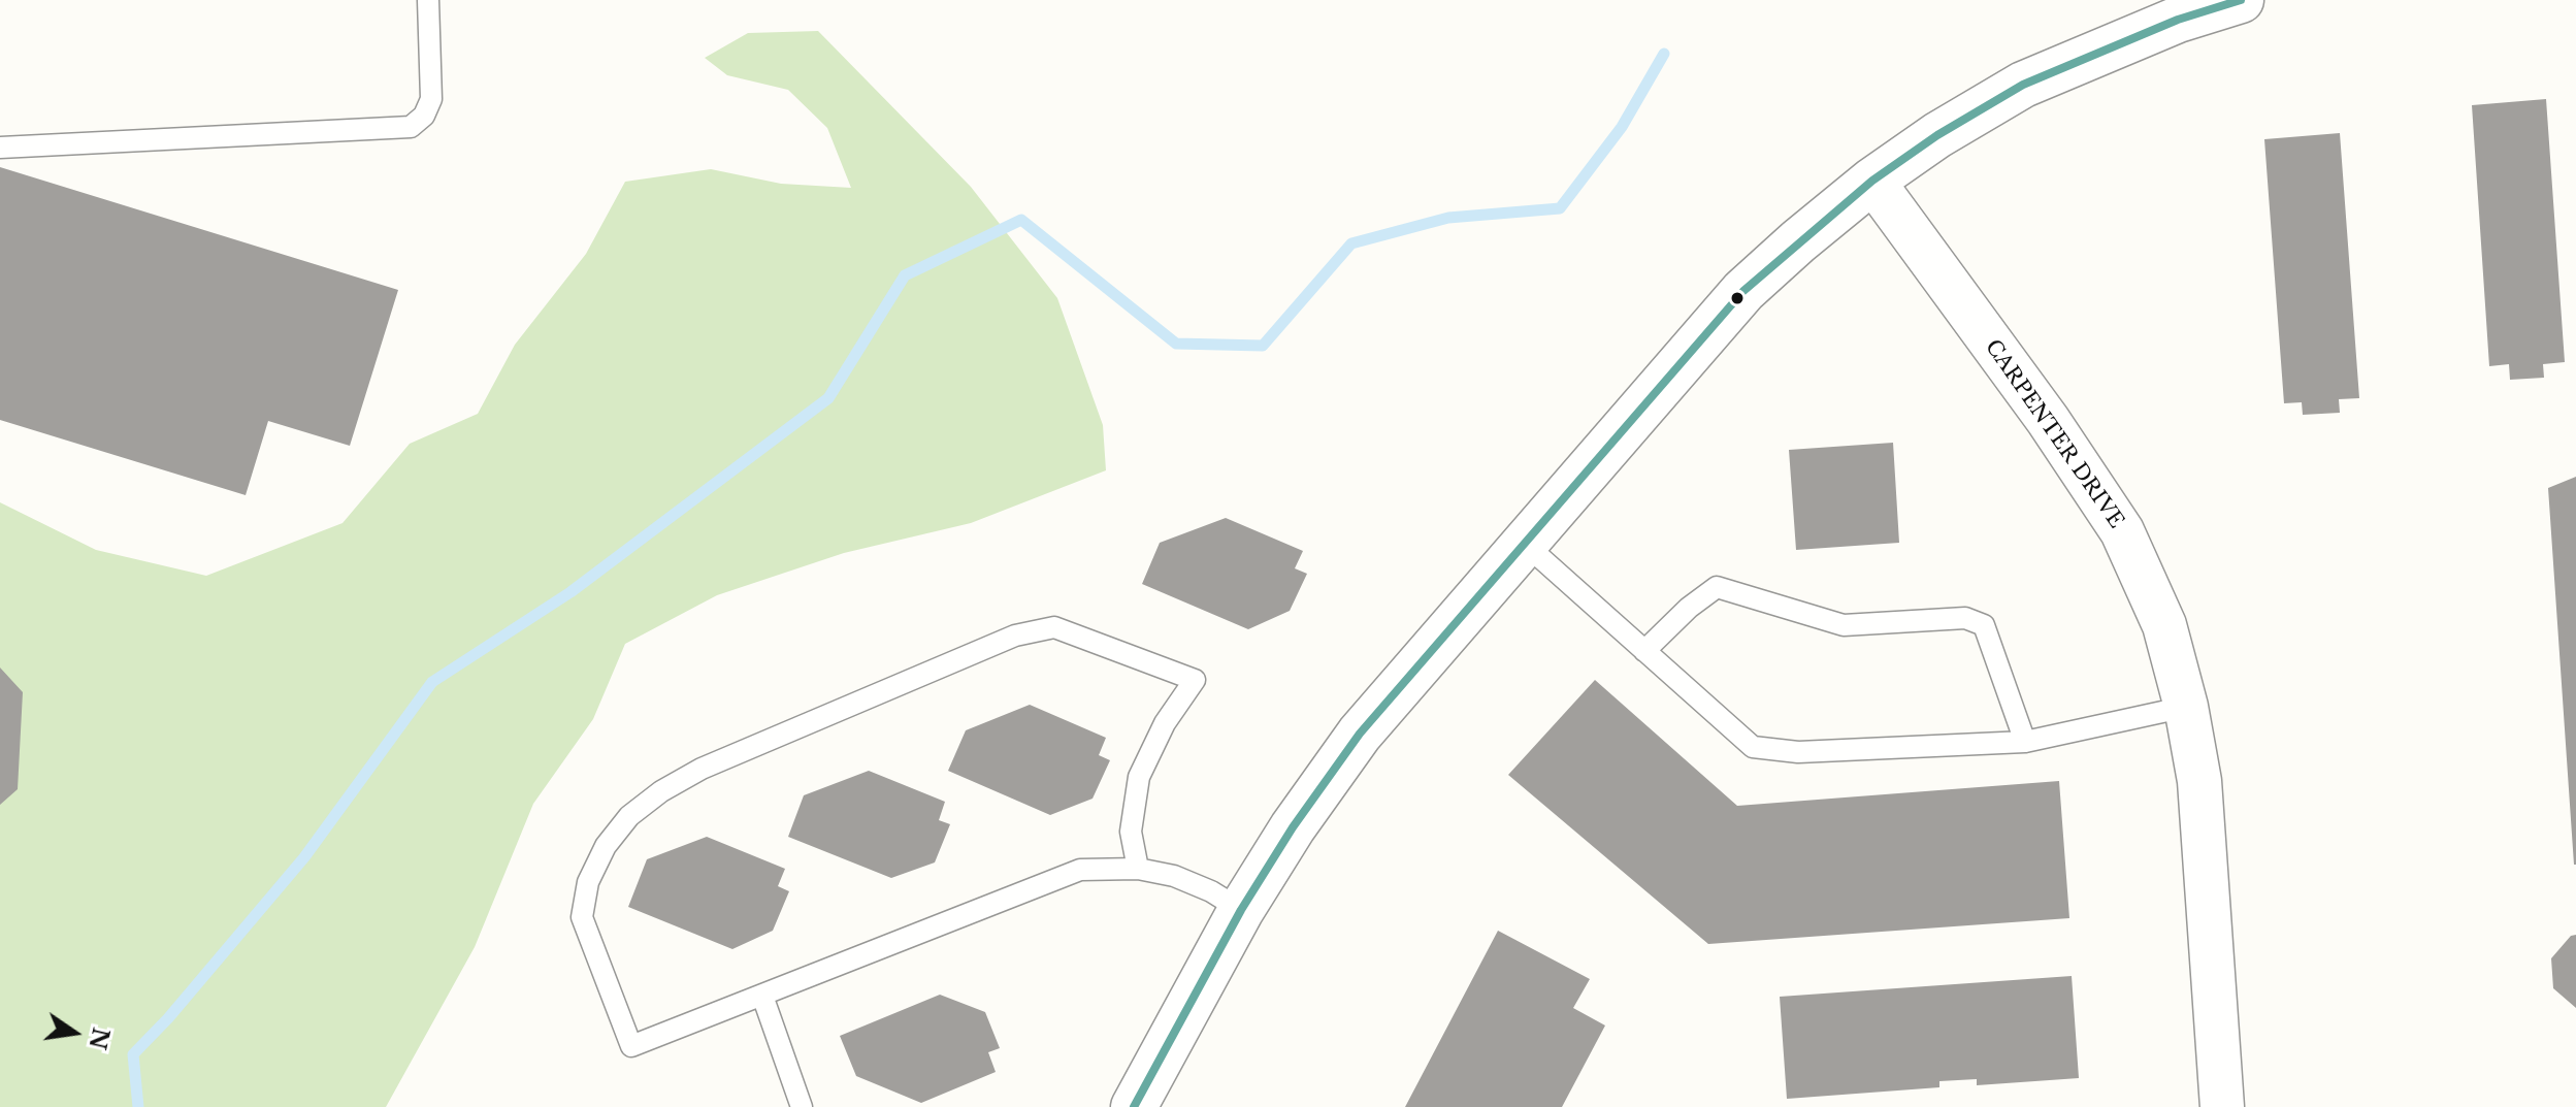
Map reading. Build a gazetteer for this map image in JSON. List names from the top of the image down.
{
  "streets": {
    "street": ["CARPENTER DRIVE"]
  },
  "north": "right"
}
